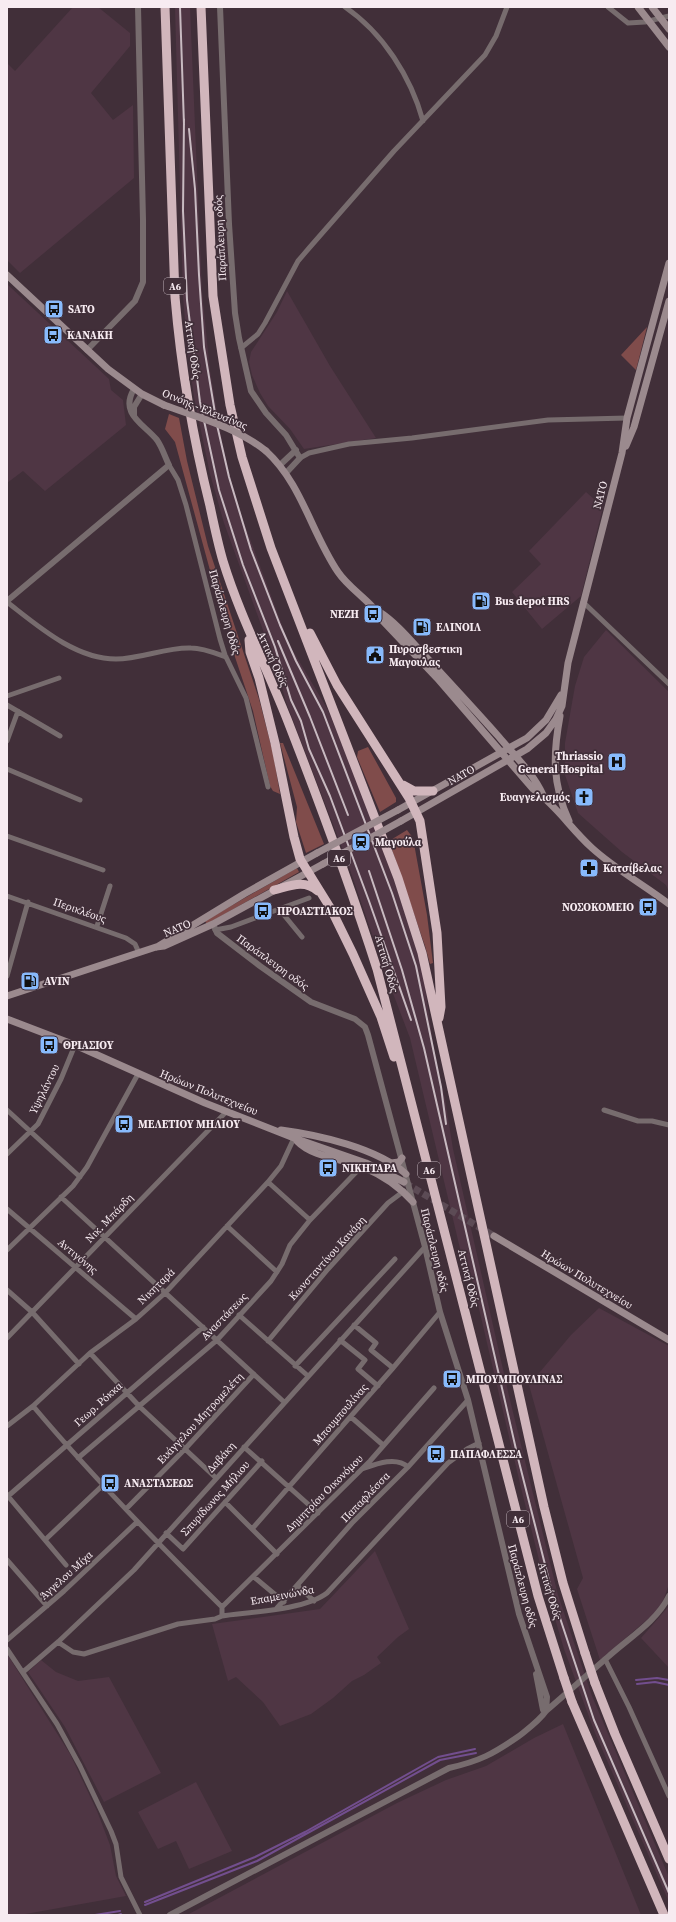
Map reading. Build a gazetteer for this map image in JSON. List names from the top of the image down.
{
  "streets": {
    "highway": ["Α6", "Αττική Οδός"],
    "main road": ["Οινόης - Ελευσίνας", "ΝΑΤΟ", "Ηρώων Πολυτεχνείου"],
    "street": [
      "Παράπλευρη οδός",
      "Παράπλευρη Οδός",
      "Περικλέους",
      "Υψηλάντου",
      "Νικ. Μπάρδη",
      "Αντιγόνης",
      "Κωνσταντίνου Κανάρη",
      "Νικηταρά",
      "Αναστάσεως",
      "Γεωρ. Ρόκκα",
      "Μπουμπουλίνας",
      "Ευάγγελου Μητρομελέτη",
      "Δαβάκη",
      "Δημητρίου Οικονόμου",
      "Παπαφλέσσα",
      "Σπυρίδωνος Μήλιου",
      "Άγγελου Μίχα",
      "Επαμεινώνδα"
    ]
  },
  "crossings": [
    ["Παράπλευρη οδός", "ΝΑΤΟ"],
    ["Παράπλευρη οδός", "Μπουμπουλίνας"],
    ["Παράπλευρη οδός", "Δαβάκη"],
    ["Παράπλευρη οδός", "Παπαφλέσσα"],
    ["Παράπλευρη οδός", "Επαμεινώνδα"],
    ["Οινόης - Ελευσίνας", "ΝΑΤΟ"],
    ["Υψηλάντου", "Ηρώων Πολυτεχνείου"],
    ["Ηρώων Πολυτεχνείου", "Νικ. Μπάρδη"],
    ["Ηρώων Πολυτεχνείου", "Νικηταρά"],
    ["Νικ. Μπάρδη", "Αντιγόνης"],
    ["Αντιγόνης", "Νικηταρά"],
    ["Δαβάκη", "Σπυρίδωνος Μήλιου"],
    ["Δαβάκη", "Επαμεινώνδα"],
    ["Παπαφλέσσα", "Επαμεινώνδα"]
  ],
  "places": {
    "bus stop": [
      "SATO",
      "ΚΑΝΑΚΗ",
      "ΝΕΖΗ",
      "ΝΟΣΟΚΟΜΕΙΟ",
      "ΠΡΟΑΣΤΙΑΚΟΣ",
      "ΘΡΙΑΣΙΟΥ",
      "ΜΕΛΕΤΙΟΥ ΜΗΛΙΟΥ",
      "ΝΙΚΗΤΑΡΑ",
      "ΜΠΟΥΜΠΟΥΛΙΝΑΣ",
      "ΠΑΠΑΦΛΕΣΣΑ",
      "ΑΝΑΣΤΑΣΕΩΣ"
    ],
    "fuel station": ["Bus depot HRS", "ΕΛΙΝΟΙΛ", "AVIN"],
    "public building": ["Πυροσβεστικη Μαγουλας"],
    "hospital": ["Thriassio General Hospital"],
    "church": ["Ευαγγελισμός"],
    "station": ["Μαγούλα"],
    "pharmacy": ["Κατσίβελας"]
  }
}
